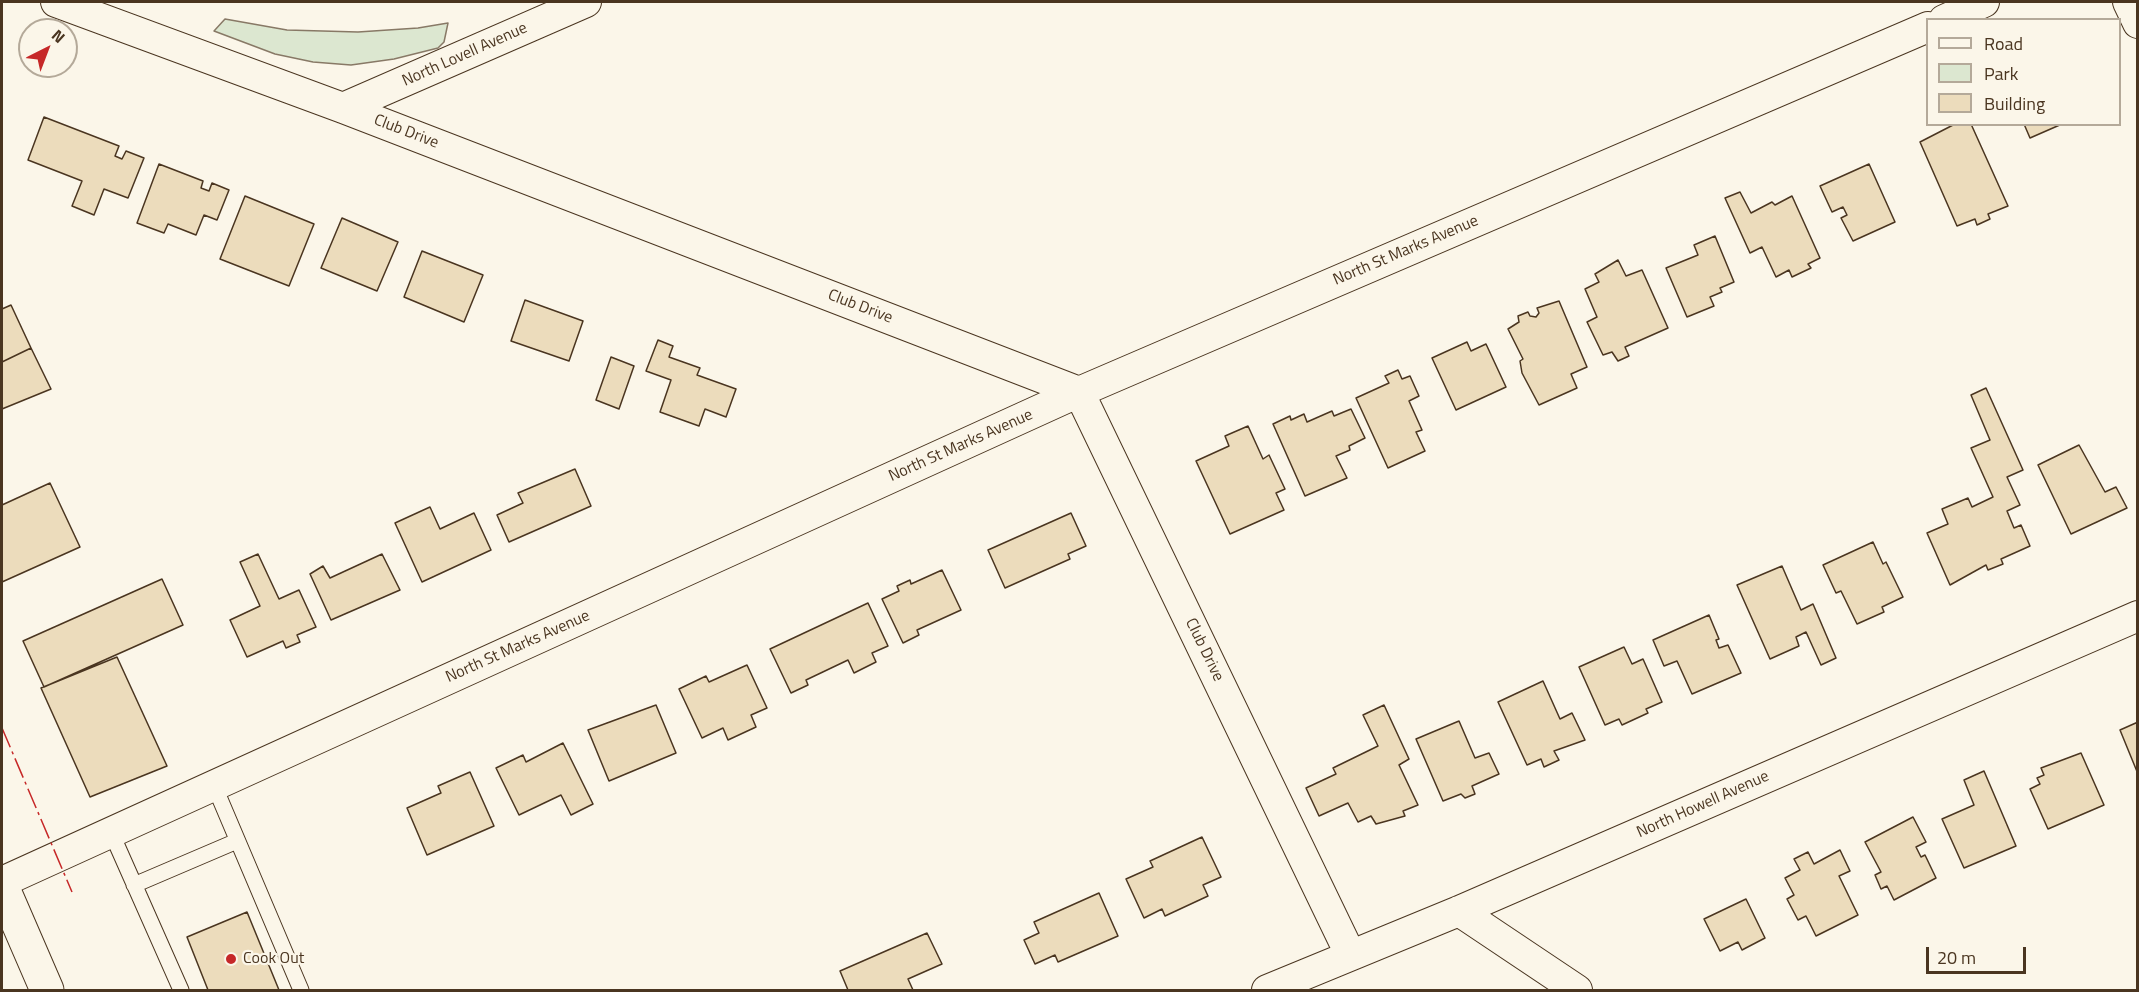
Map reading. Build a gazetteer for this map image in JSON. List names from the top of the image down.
{
  "streets": {
    "street": [
      "North Lovell Avenue",
      "Club Drive",
      "North St Marks Avenue",
      "North Howell Avenue"
    ]
  },
  "crossings": [
    ["North Lovell Avenue", "Club Drive"],
    ["Club Drive", "North St Marks Avenue"],
    ["Club Drive", "North Howell Avenue"]
  ],
  "places": ["Cook Out"],
  "legend": ["Road", "Park", "Building"],
  "scale_bar": "20 m",
  "north": "top right"
}
